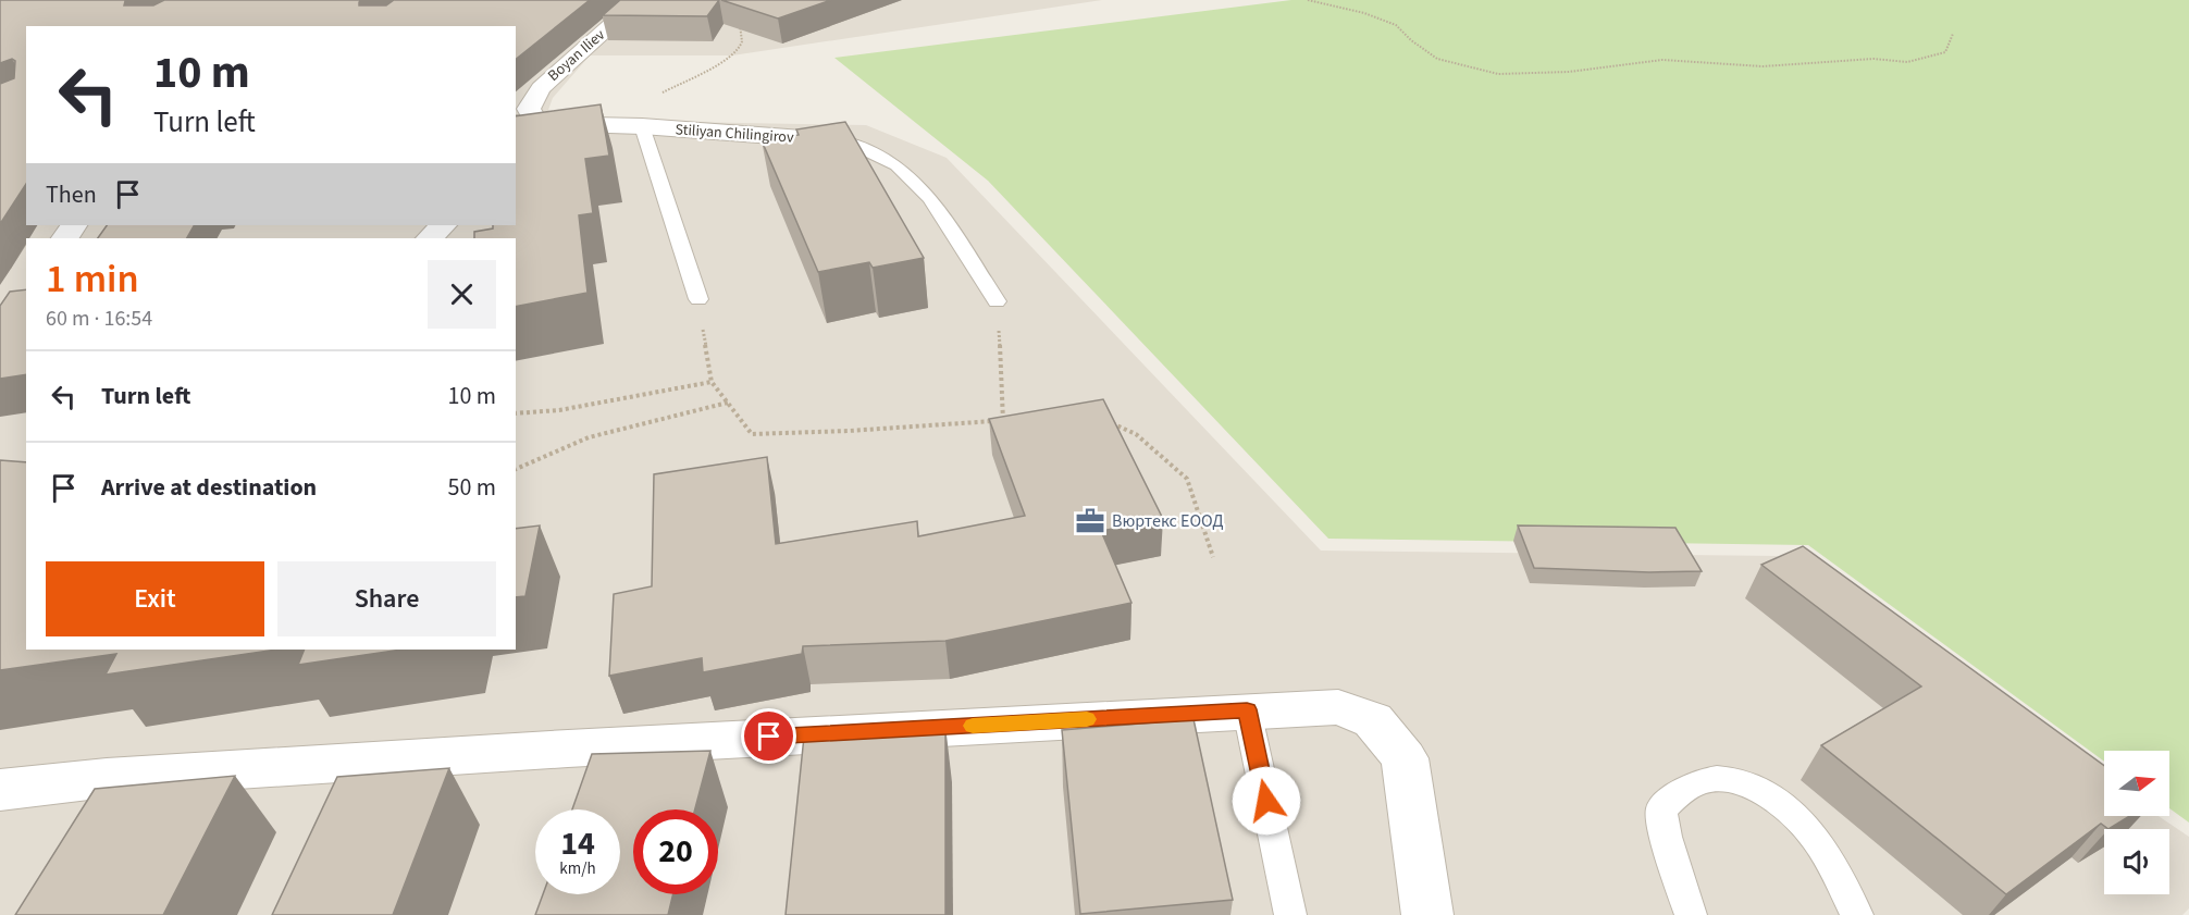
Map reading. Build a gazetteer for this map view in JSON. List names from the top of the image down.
{
  "streets": {
    "street": ["Boyan Iliev", "Stiliyan Chilingirov"]
  },
  "crossings": [
    ["Boyan Iliev", "Stiliyan Chilingirov"]
  ],
  "places": {
    "office": ["Вюртекс ЕООД"]
  },
  "north": "right",
  "page": {
    "turn": ["10 m", "Turn left"],
    "then": "Then",
    "heading": ["1 min", "60 m · 16:54"],
    "list": [
      {
        "name": "Turn left",
        "value": "10 m"
      },
      {
        "name": "Arrive at destination",
        "value": "50 m"
      }
    ],
    "buttons": ["Exit", "Share"],
    "speed": "14 km/h",
    "limit": "20"
  }
}
